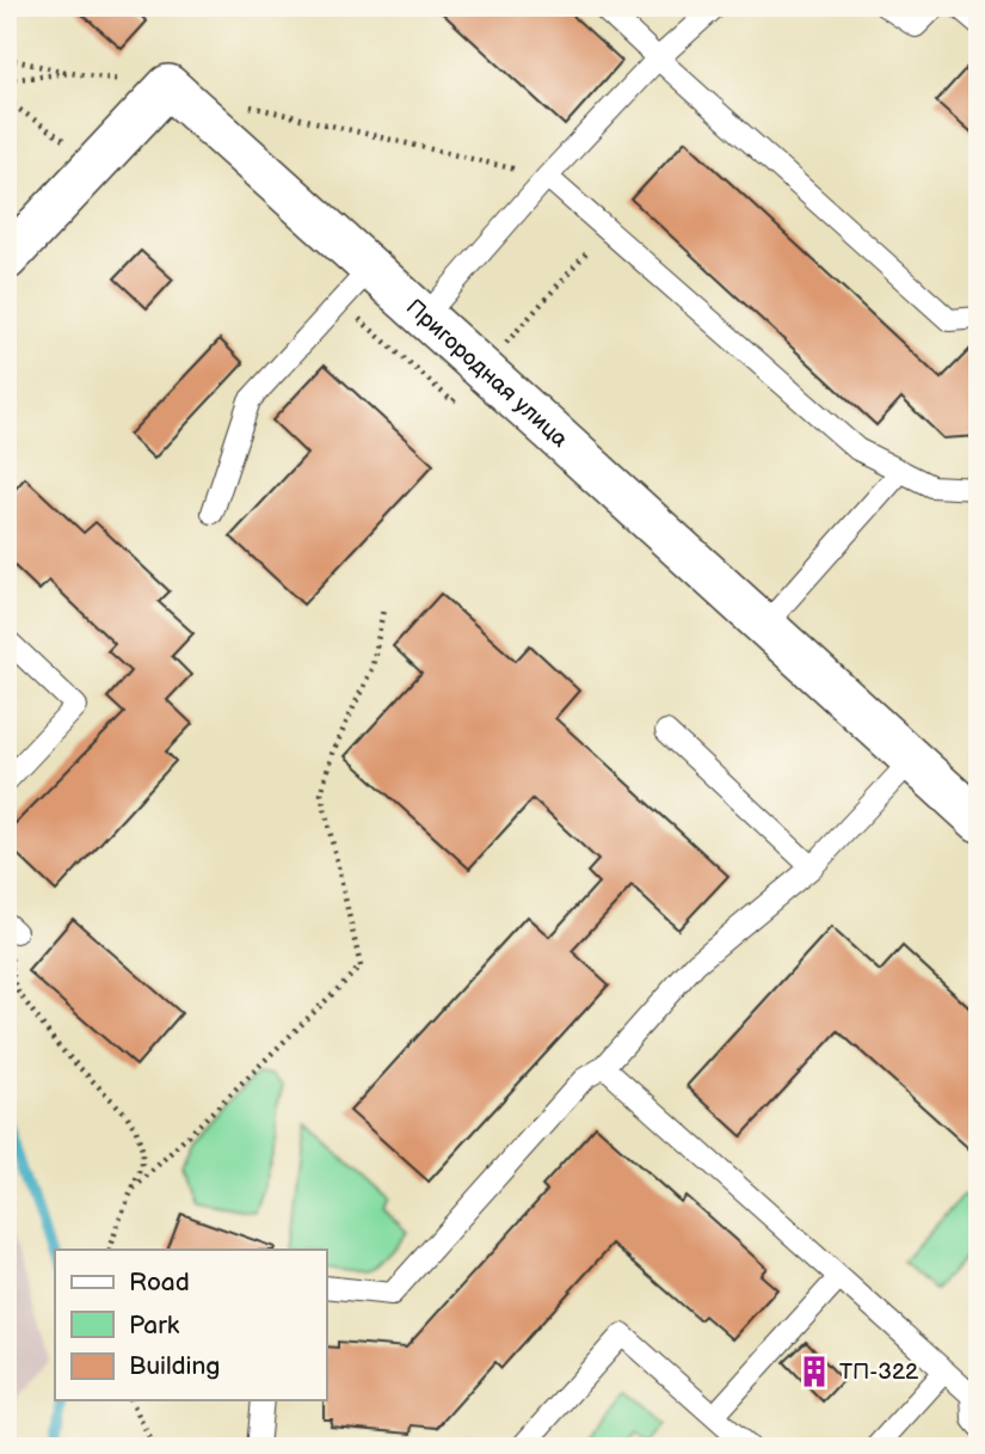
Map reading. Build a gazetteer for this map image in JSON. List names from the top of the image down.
{
  "streets": {
    "street": ["Пригородная улица"]
  },
  "places": {
    "building": ["ТП-322"]
  },
  "legend": ["Road", "Park", "Building"]
}
